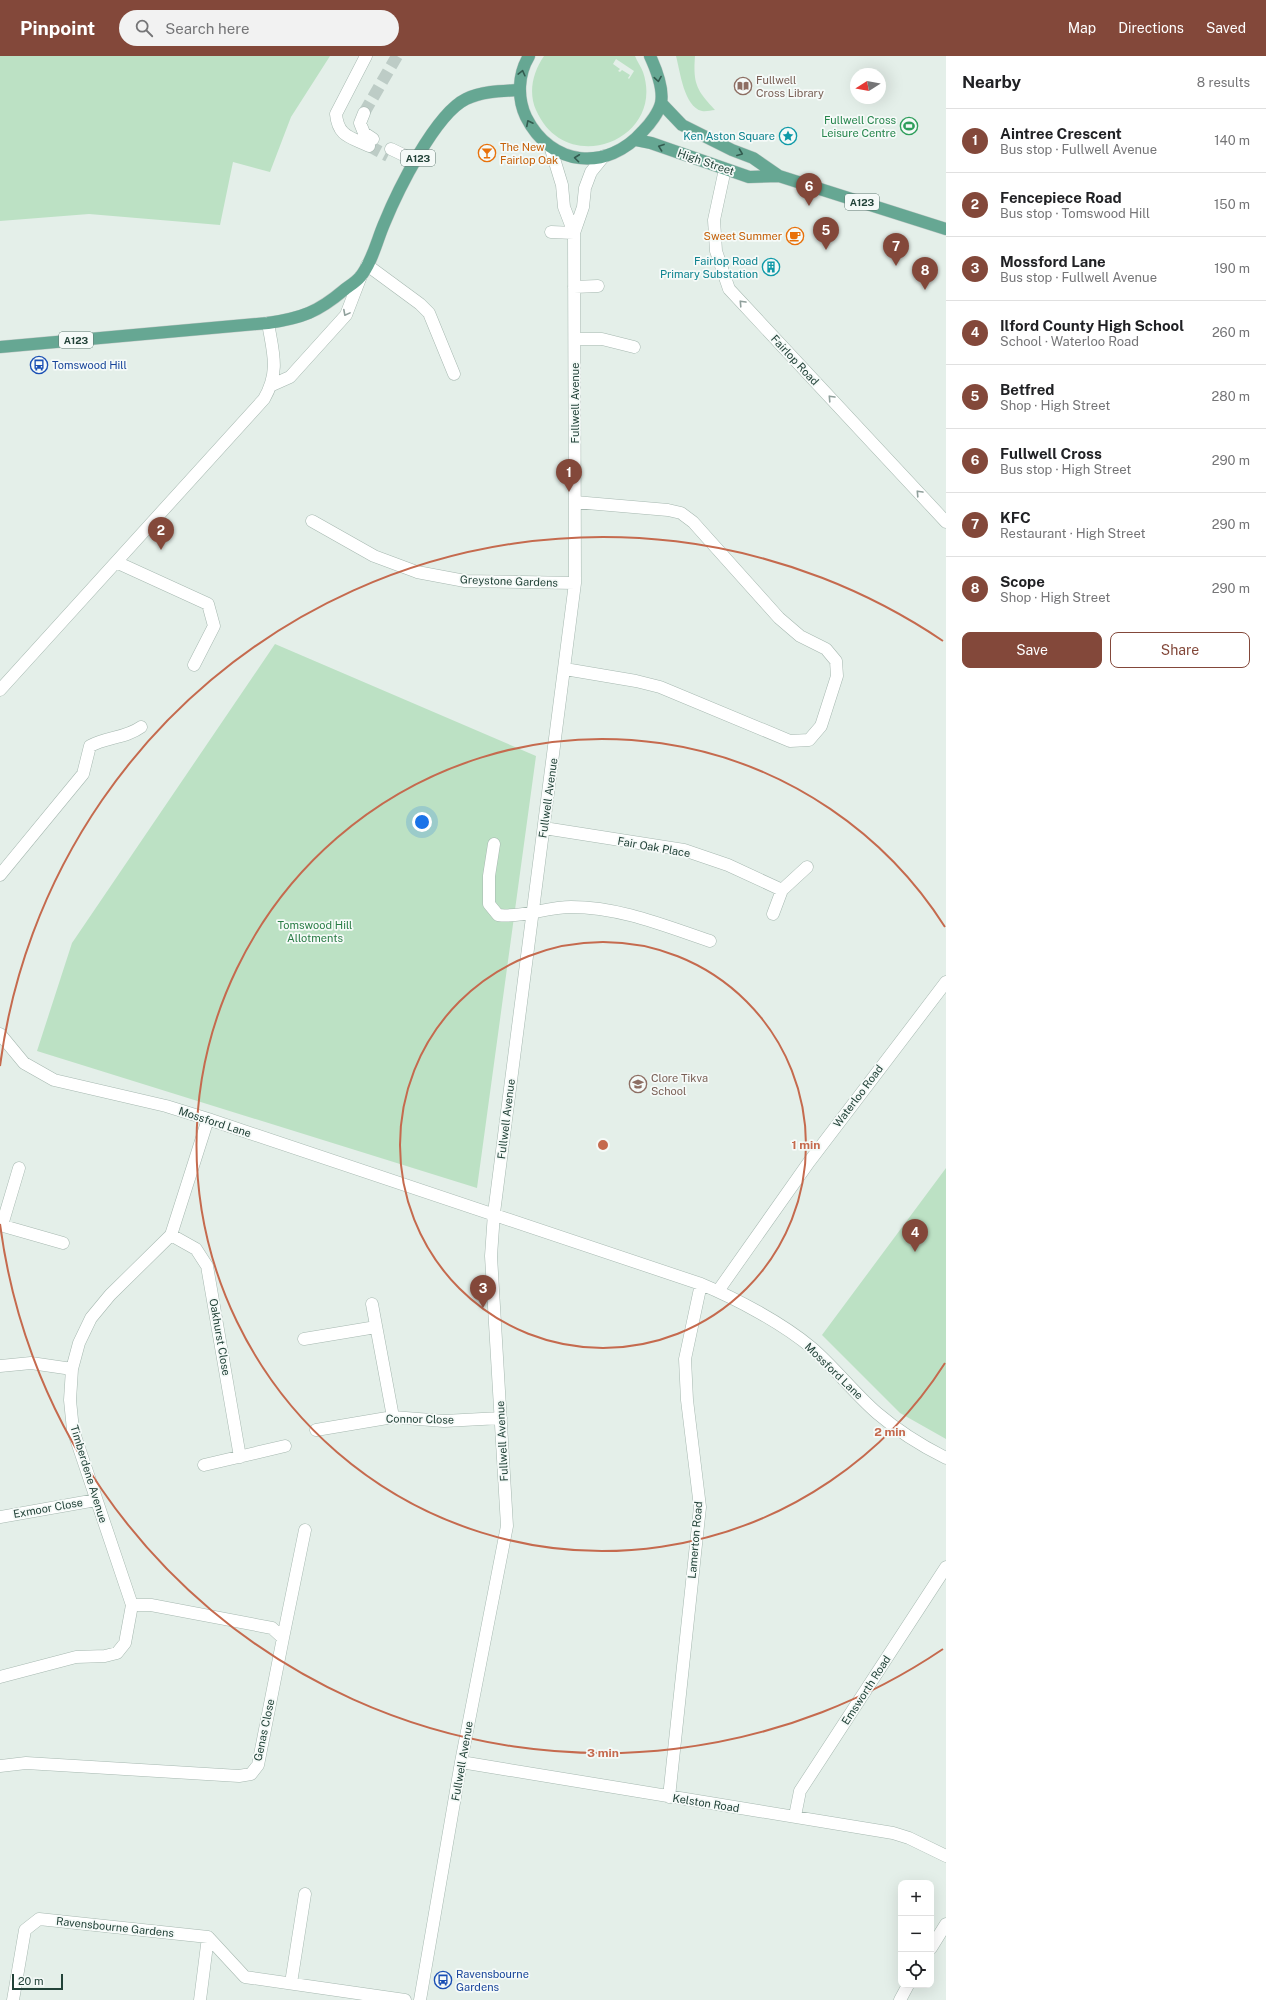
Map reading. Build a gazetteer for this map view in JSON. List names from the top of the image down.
{
  "streets": {
    "main road": ["A123", "High Street"],
    "street": [
      "Fairlop Road",
      "Fullwell Avenue",
      "Greystone Gardens",
      "Fair Oak Place",
      "Waterloo Road",
      "Mossford Lane",
      "Oakhurst Close",
      "Connor Close",
      "Timberdene Avenue",
      "Exmoor Close",
      "Lamerton Road",
      "Emsworth Road",
      "Genas Close",
      "Kelston Road",
      "Ravensbourne Gardens"
    ]
  },
  "crossings": [
    ["High Street", "Fairlop Road"],
    ["Fullwell Avenue", "Greystone Gardens"],
    ["Fullwell Avenue", "Fair Oak Place"],
    ["Fullwell Avenue", "Mossford Lane"],
    ["Fullwell Avenue", "Connor Close"],
    ["Fullwell Avenue", "Kelston Road"],
    ["Waterloo Road", "Mossford Lane"],
    ["Mossford Lane", "Timberdene Avenue"],
    ["Mossford Lane", "Lamerton Road"],
    ["Oakhurst Close", "Timberdene Avenue"],
    ["Timberdene Avenue", "Exmoor Close"],
    ["Lamerton Road", "Kelston Road"],
    ["Emsworth Road", "Kelston Road"]
  ],
  "one_way": ["Fairlop Road"],
  "parks": ["Tomswood Hill Allotments"],
  "places": {
    "library": ["Fullwell Cross Library"],
    "sports": ["Fullwell Cross Leisure Centre"],
    "place": ["Ken Aston Square"],
    "bar": ["The New Fairlop Oak"],
    "cafe": ["Sweet Summer"],
    "building": ["Fairlop Road Primary Substation"],
    "bus stop": ["Tomswood Hill", "Ravensbourne Gardens"],
    "school or university": ["Clore Tikva School"]
  },
  "scale_bar": "20 m",
  "north": "left",
  "page": {
    "header": "Pinpoint",
    "search": "Search here",
    "nav": ["Map", "Directions", "Saved"],
    "heading": ["Nearby", "8 results"],
    "list": [
      {
        "mark": "1",
        "name": "Aintree Crescent",
        "note": "Bus stop · Fullwell Avenue",
        "value": "140 m"
      },
      {
        "mark": "2",
        "name": "Fencepiece Road",
        "note": "Bus stop · Tomswood Hill",
        "value": "150 m"
      },
      {
        "mark": "3",
        "name": "Mossford Lane",
        "note": "Bus stop · Fullwell Avenue",
        "value": "190 m"
      },
      {
        "mark": "4",
        "name": "Ilford County High School",
        "note": "School · Waterloo Road",
        "value": "260 m"
      },
      {
        "mark": "5",
        "name": "Betfred",
        "note": "Shop · High Street",
        "value": "280 m"
      },
      {
        "mark": "6",
        "name": "Fullwell Cross",
        "note": "Bus stop · High Street",
        "value": "290 m"
      },
      {
        "mark": "7",
        "name": "KFC",
        "note": "Restaurant · High Street",
        "value": "290 m"
      },
      {
        "mark": "8",
        "name": "Scope",
        "note": "Shop · High Street",
        "value": "290 m"
      }
    ],
    "pins": [
      "6",
      "5",
      "7",
      "8",
      "1",
      "2",
      "4",
      "3"
    ],
    "buttons": ["Save", "Share"],
    "map_buttons": ["+", "−"],
    "scale": "20 m"
  },
  "rings": ["1 min", "2 min", "3 min"]
}
